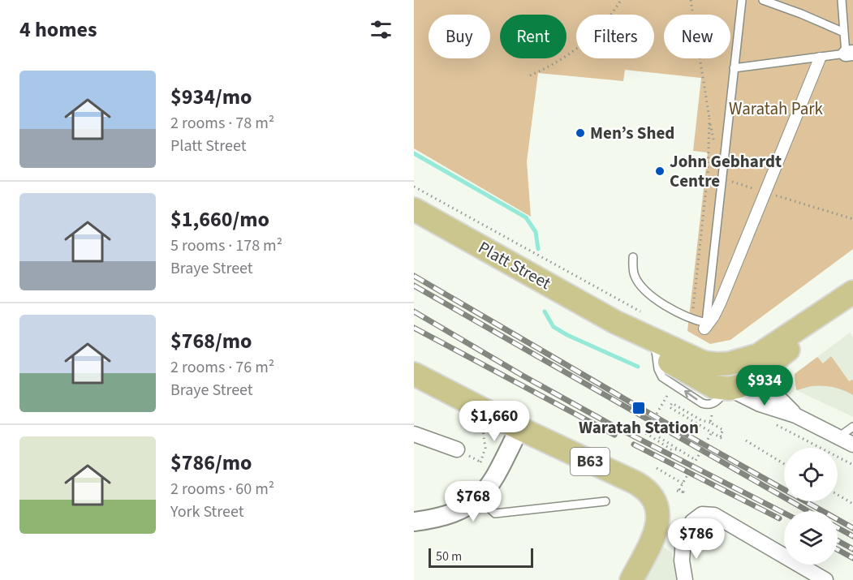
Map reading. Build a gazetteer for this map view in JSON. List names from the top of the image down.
{
  "streets": {
    "main road": ["Platt Street", "B63"]
  },
  "parks": ["Waratah Park"],
  "places": {
    "other": ["Men’s Shed", "John Gebhardt Centre"],
    "transit": ["Waratah Station"]
  },
  "scale_bar": "50 m",
  "page": {
    "heading": "4 homes",
    "chip": [
      "Buy",
      "Rent",
      "Filters",
      "New"
    ],
    "list": [
      {
        "name": "$934/mo",
        "note": "2 rooms · 78 m² · Platt Street"
      },
      {
        "name": "$1,660/mo",
        "note": "5 rooms · 178 m² · Braye Street"
      },
      {
        "name": "$768/mo",
        "note": "2 rooms · 76 m² · Braye Street"
      },
      {
        "name": "$786/mo",
        "note": "2 rooms · 60 m² · York Street"
      }
    ],
    "price": [
      "$934",
      "$1,660",
      "$768",
      "$786"
    ],
    "scale": "50 m"
  }
}
